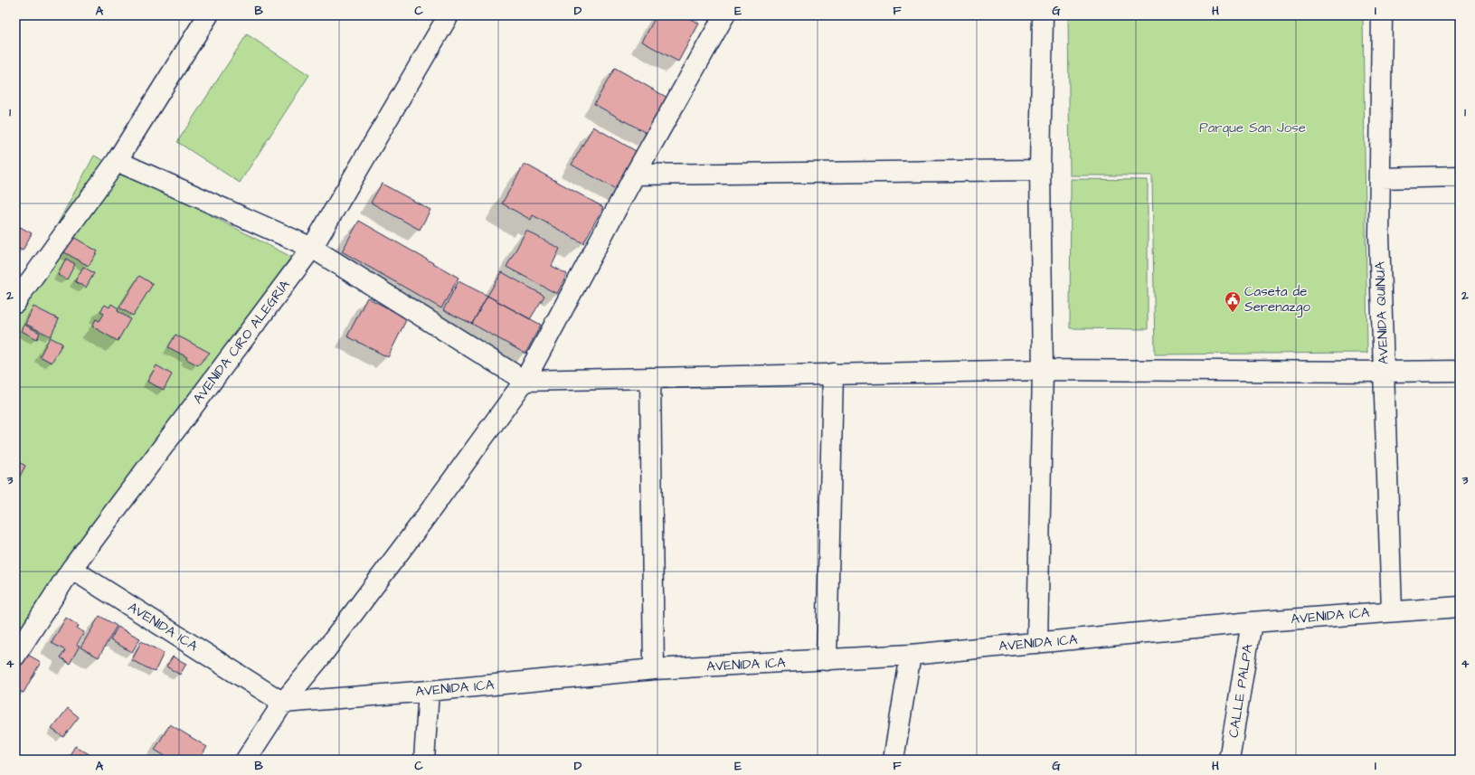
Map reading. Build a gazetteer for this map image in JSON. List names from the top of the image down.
{
  "streets": {
    "street": [
      "AVENIDA QUINUA",
      "AVENIDA CIRO ALEGRÍA",
      "AVENIDA ICA",
      "CALLE PALPA"
    ]
  },
  "crossings": [
    ["AVENIDA QUINUA", "AVENIDA ICA"],
    ["AVENIDA CIRO ALEGRÍA", "AVENIDA ICA"],
    ["AVENIDA ICA", "CALLE PALPA"]
  ],
  "parks": ["Parque San Jose"],
  "places": {
    "public building": ["Caseta de Serenazgo"]
  },
  "grid": {
    "columns": [
      "A",
      "B",
      "C",
      "D",
      "E",
      "F",
      "G",
      "H",
      "I"
    ],
    "rows": [
      "1",
      "2",
      "3",
      "4"
    ]
  }
}
